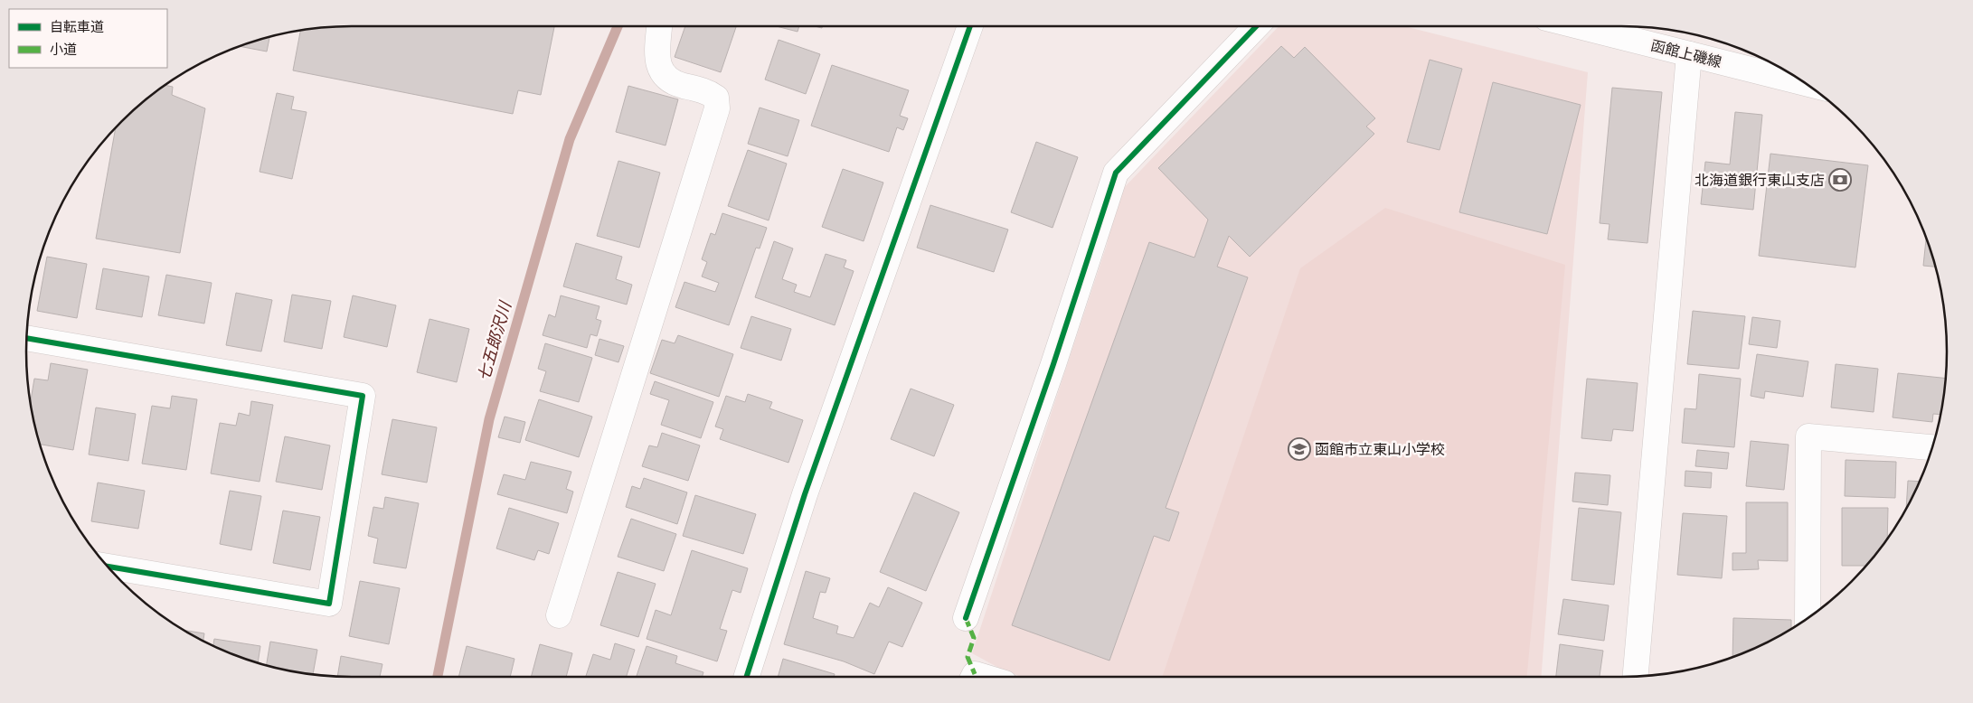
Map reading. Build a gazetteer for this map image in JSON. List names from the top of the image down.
{
  "streets": {
    "street": ["函館上磯線"]
  },
  "water": ["七五郎沢川"],
  "places": {
    "bank": ["北海道銀行東山支店"],
    "school or university": ["函館市立東山小学校"]
  },
  "legend": ["自転車道", "小道"]
}
